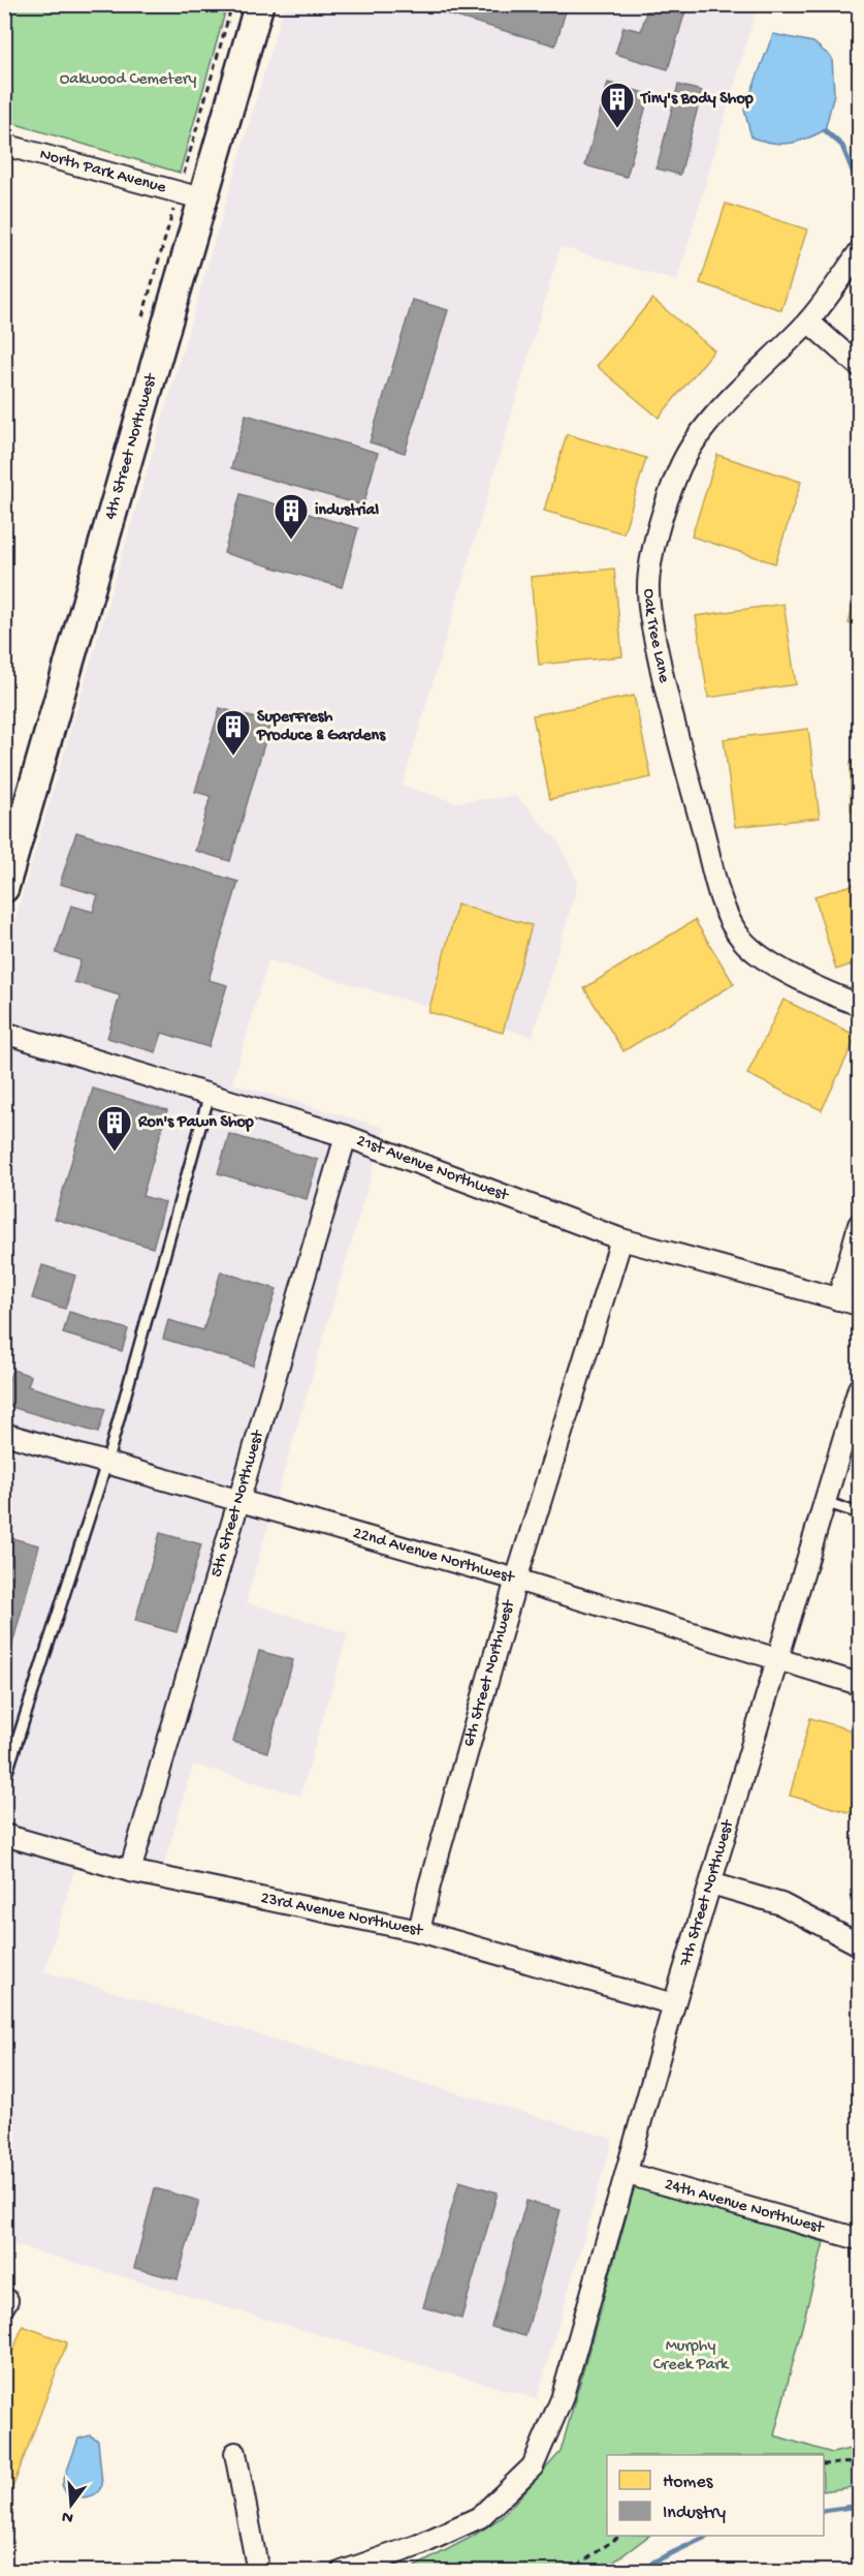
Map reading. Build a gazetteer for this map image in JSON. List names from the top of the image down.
{
  "streets": {
    "street": [
      "North Park Avenue",
      "4th Street Northwest",
      "Oak Tree Lane",
      "21st Avenue Northwest",
      "5th Street Northwest",
      "22nd Avenue Northwest",
      "6th Street Northwest",
      "7th Street Northwest",
      "23rd Avenue Northwest",
      "24th Avenue Northwest"
    ]
  },
  "crossings": [
    ["North Park Avenue", "4th Street Northwest"],
    ["21st Avenue Northwest", "5th Street Northwest"],
    ["21st Avenue Northwest", "6th Street Northwest"],
    ["5th Street Northwest", "22nd Avenue Northwest"],
    ["5th Street Northwest", "23rd Avenue Northwest"],
    ["22nd Avenue Northwest", "6th Street Northwest"],
    ["22nd Avenue Northwest", "7th Street Northwest"],
    ["6th Street Northwest", "23rd Avenue Northwest"],
    ["7th Street Northwest", "23rd Avenue Northwest"],
    ["7th Street Northwest", "24th Avenue Northwest"]
  ],
  "parks": ["Oakwood Cemetery", "Murphy Creek Park"],
  "places": {
    "building": [
      "Tiny's Body Shop",
      "industrial",
      "SuperFresh Produce & Gardens",
      "Ron's Pawn Shop"
    ]
  },
  "legend": ["Homes", "Industry"],
  "north": "bottom"
}
